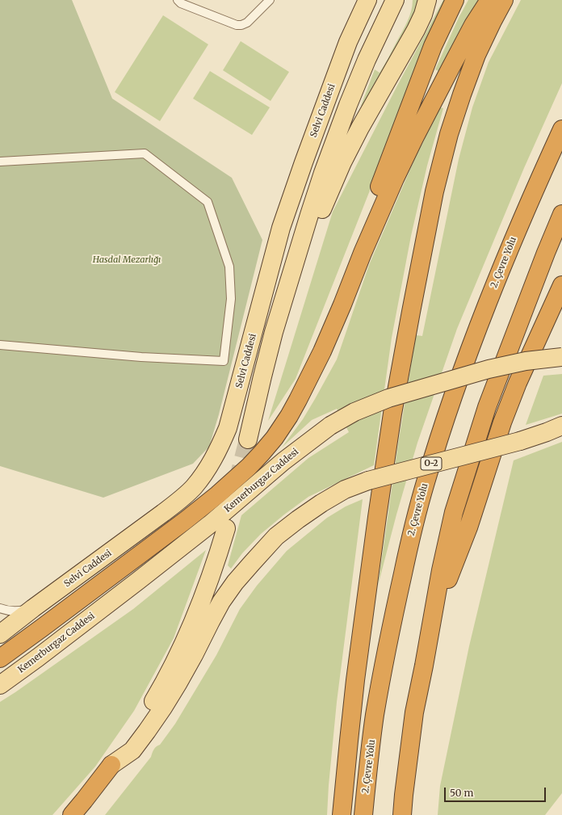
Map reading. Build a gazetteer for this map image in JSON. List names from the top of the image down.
{
  "streets": {
    "highway": ["2. Çevre Yolu", "O-2"],
    "main road": ["Selvi Caddesi", "Kemerburgaz Caddesi"]
  },
  "parks": ["Hasdal Mezarlığı"],
  "scale_bar": "50 m"
}
